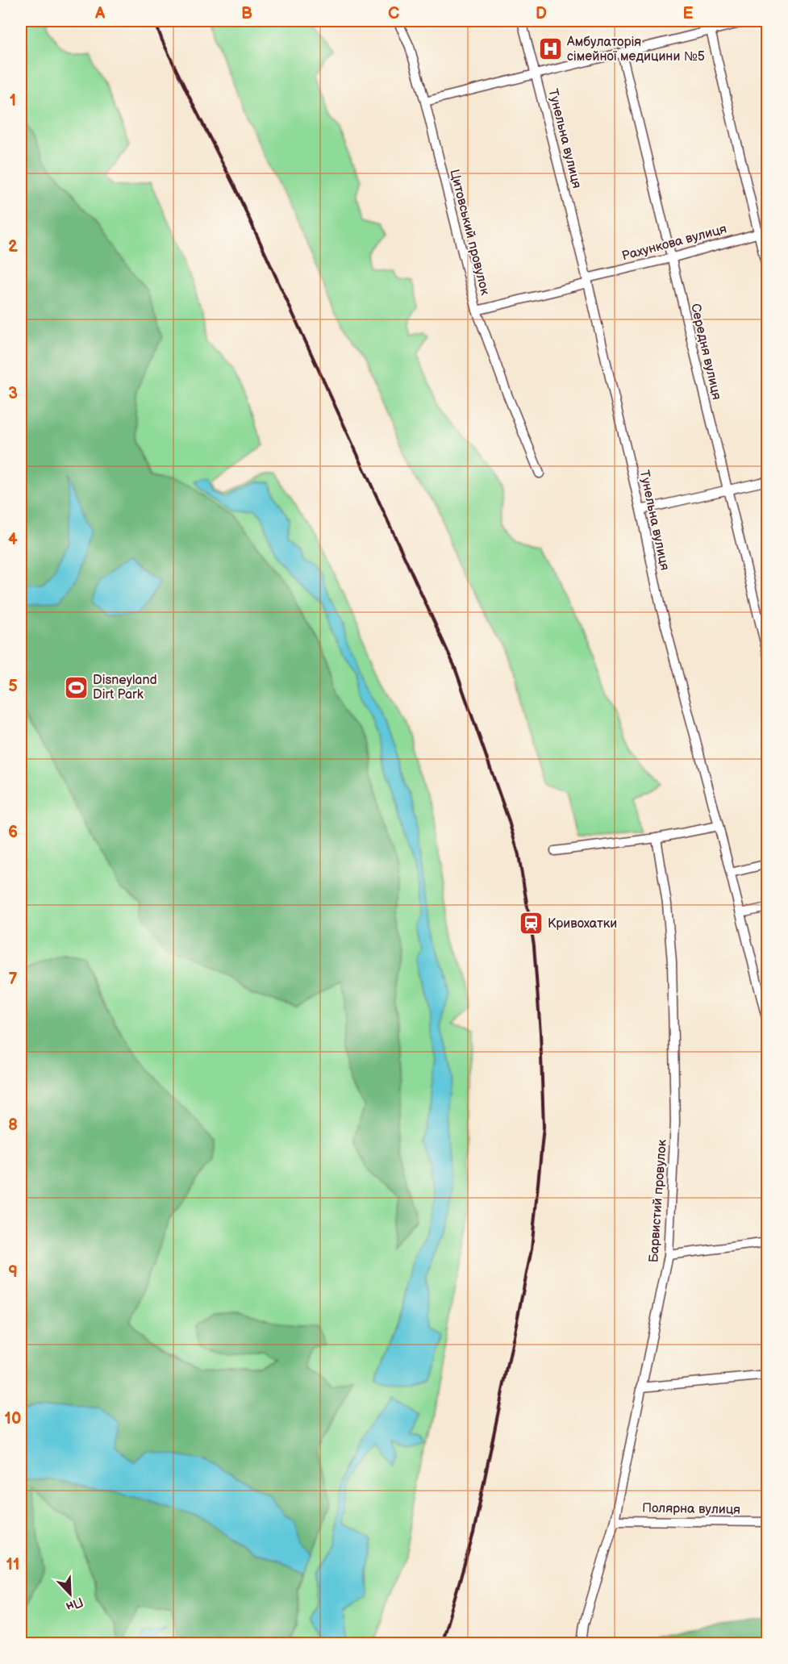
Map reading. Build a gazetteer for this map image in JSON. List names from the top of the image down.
{
  "streets": {
    "street": [
      "Тунельна вулиця",
      "Цитовський провулок",
      "Рахункова вулиця",
      "Середня вулиця",
      "Барвистий провулок",
      "Полярна вулиця"
    ]
  },
  "crossings": [
    ["Тунельна вулиця", "Рахункова вулиця"],
    ["Цитовський провулок", "Рахункова вулиця"],
    ["Рахункова вулиця", "Середня вулиця"],
    ["Барвистий провулок", "Полярна вулиця"]
  ],
  "places": {
    "hospital": ["Амбулаторія сімейної медицини №5"],
    "sports": ["Disneyland Dirt Park"],
    "station": ["Кривохатки"]
  },
  "north": "bottom right",
  "grid": {
    "columns": [
      "A",
      "B",
      "C",
      "D",
      "E"
    ],
    "rows": [
      "1",
      "2",
      "3",
      "4",
      "5",
      "6",
      "7",
      "8",
      "9",
      "10",
      "11"
    ]
  }
}
